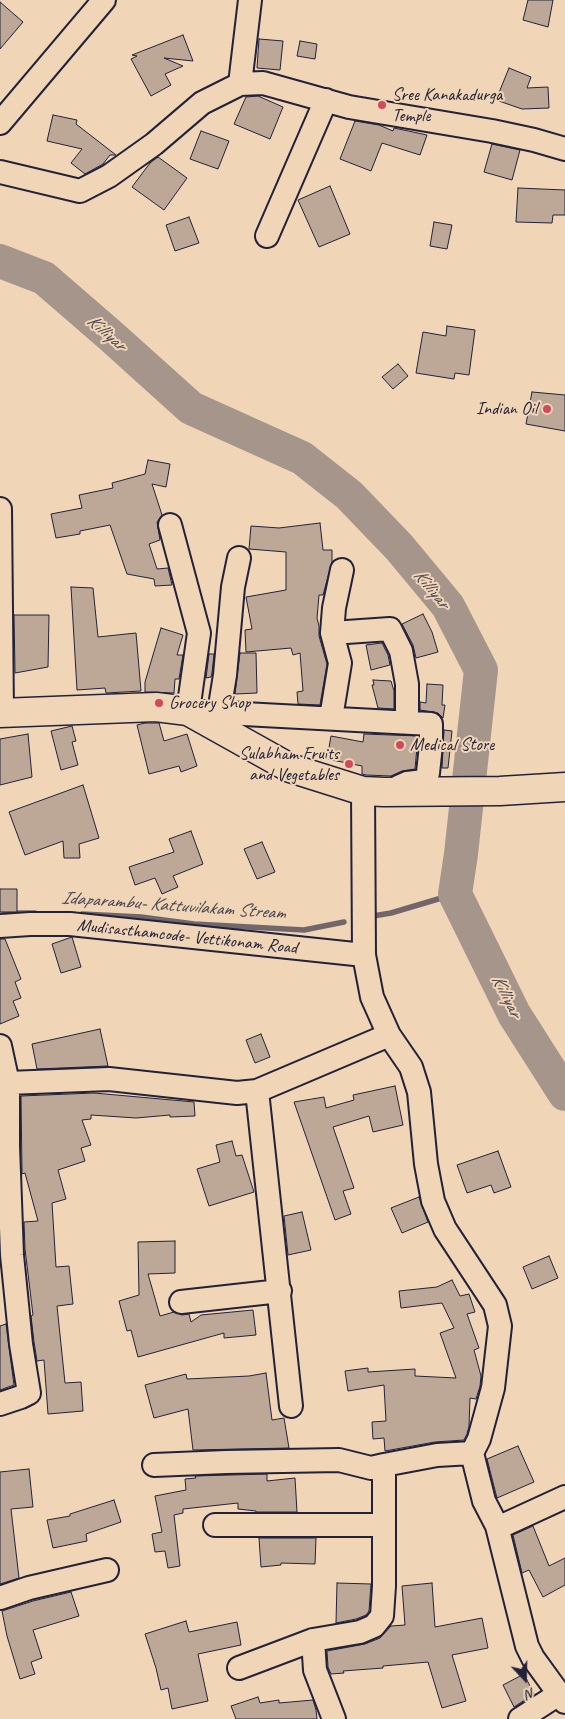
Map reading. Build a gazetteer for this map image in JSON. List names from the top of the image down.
{
  "streets": {
    "street": ["Mudisasthamcode- Vettikonam Road"]
  },
  "water": ["Killiyar", "Idaparambu- Kattuvilakam Stream"],
  "places": [
    "Sree Kanakadurga Temple",
    "Indian Oil",
    "Grocery Shop",
    "Medical Store",
    "Sulabham Fruits and Vegetables"
  ],
  "north": "bottom"
}
